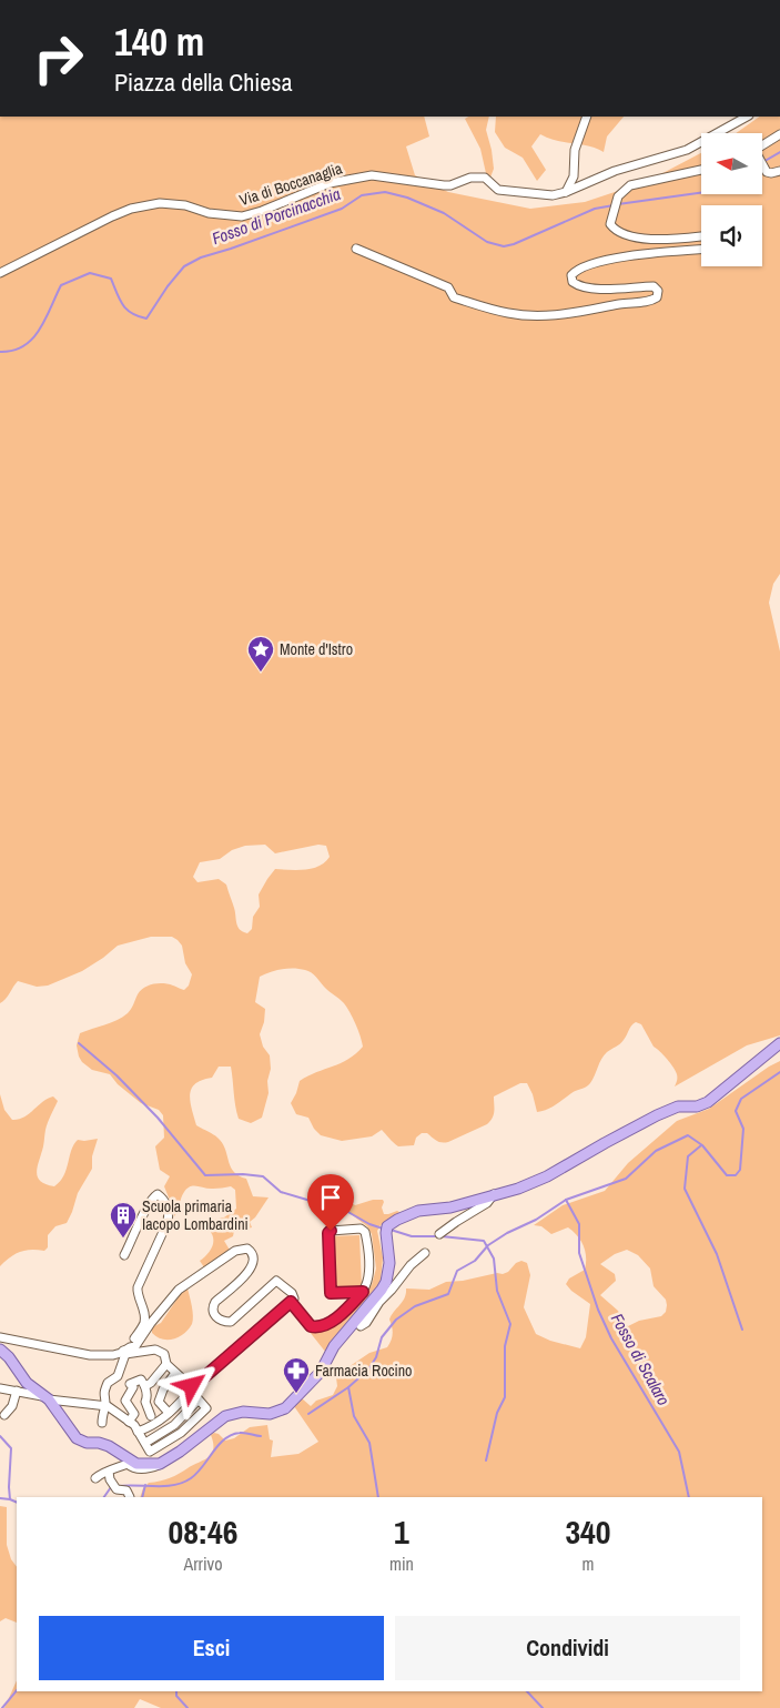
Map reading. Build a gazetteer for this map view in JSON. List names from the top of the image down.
{
  "streets": {
    "street": ["Via di Boccanaglia"]
  },
  "water": ["Fosso di Porcinacchia", "Fosso di Scalaro"],
  "places": {
    "place": ["Monte d'Istro"],
    "building": ["Scuola primaria Iacopo Lombardini"],
    "pharmacy": ["Farmacia Rocino"]
  },
  "north": "left",
  "page": {
    "turn": ["140 m", "Piazza della Chiesa"],
    "eta": [
      "08:46",
      "Arrivo",
      "1",
      "min",
      "340",
      "m"
    ],
    "buttons": ["Esci", "Condividi"]
  }
}
